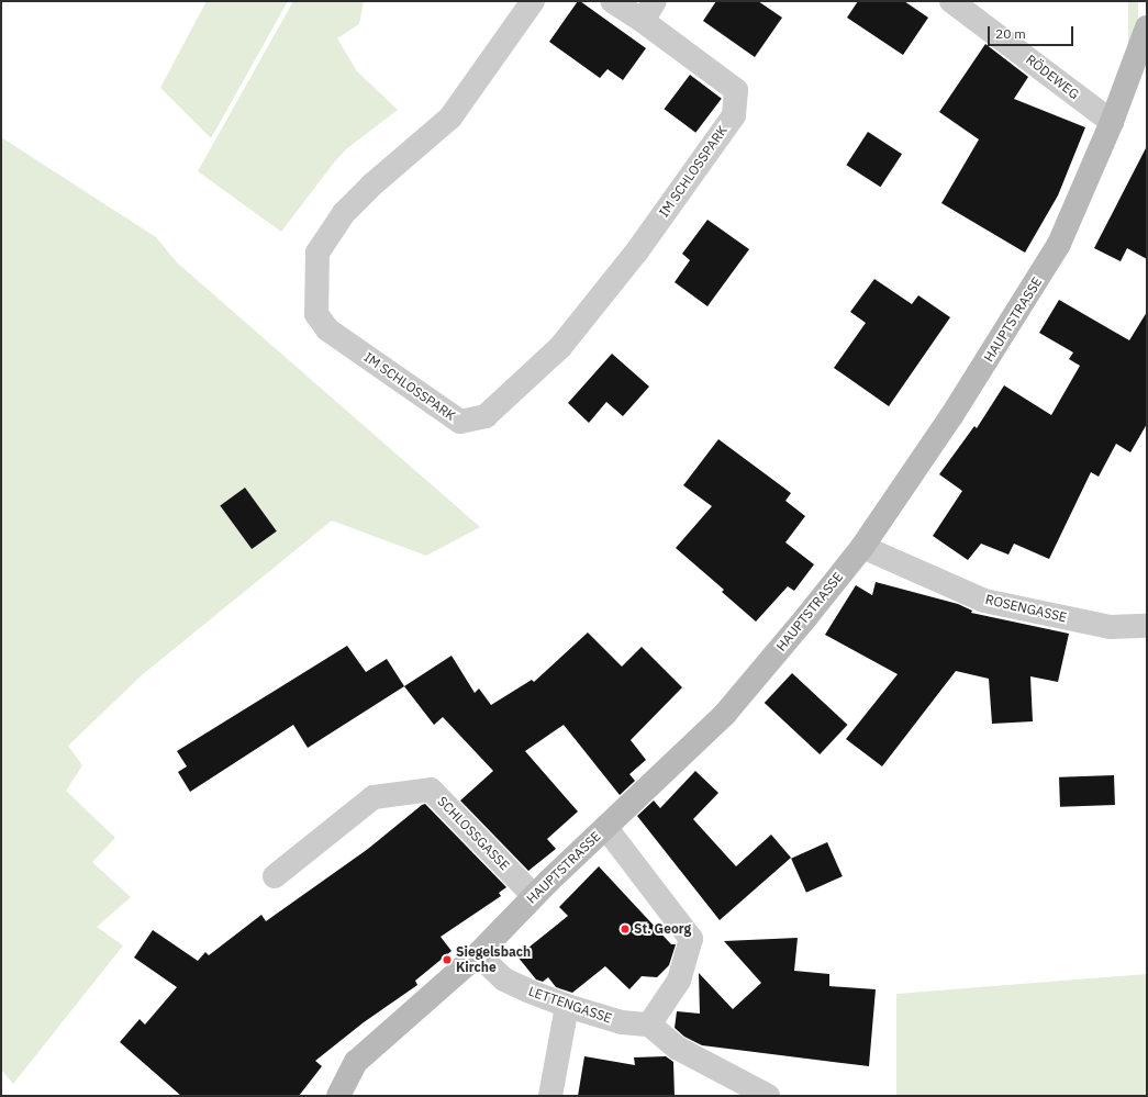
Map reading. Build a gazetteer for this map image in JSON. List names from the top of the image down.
{
  "streets": {
    "main road": ["HAUPTSTRASSE"],
    "street": [
      "RÖDEWEG",
      "IM SCHLOSSPARK",
      "ROSENGASSE",
      "SCHLOSSGASSE",
      "LETTENGASSE"
    ]
  },
  "crossings": [
    ["RÖDEWEG", "HAUPTSTRASSE"],
    ["HAUPTSTRASSE", "ROSENGASSE"],
    ["HAUPTSTRASSE", "SCHLOSSGASSE"],
    ["HAUPTSTRASSE", "LETTENGASSE"]
  ],
  "places": ["St. Georg", "Siegelsbach Kirche"],
  "scale_bar": "20 m"
}
